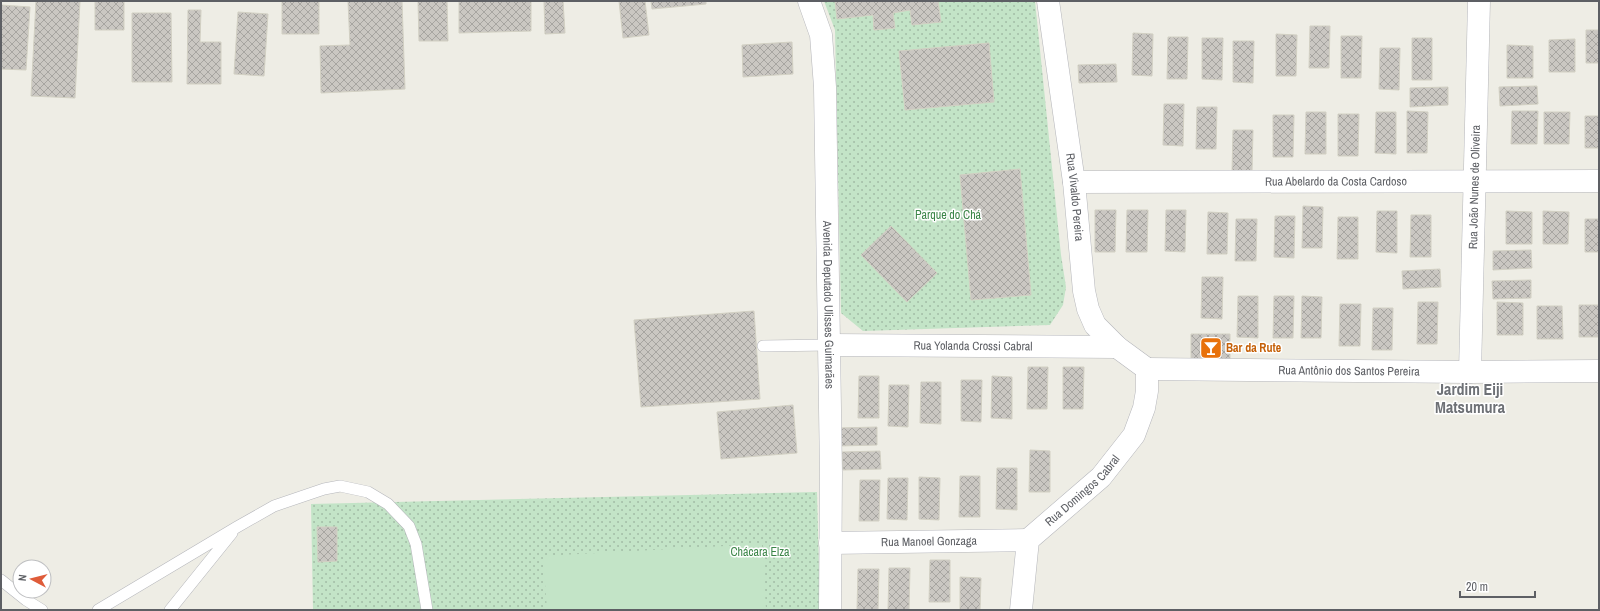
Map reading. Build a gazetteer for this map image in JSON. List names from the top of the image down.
{
  "streets": {
    "street": [
      "Rua Abelardo da Costa Cardoso",
      "Rua João Nunes de Oliveira",
      "Rua Vivaldo Pereira",
      "Avenida Deputado Ulisses Guimarães",
      "Rua Yolanda Crossi Cabral",
      "Rua Antônio dos Santos Pereira",
      "Rua Domingos Cabral",
      "Rua Manoel Gonzaga"
    ]
  },
  "crossings": [
    ["Rua Abelardo da Costa Cardoso", "Rua João Nunes de Oliveira"],
    ["Rua Abelardo da Costa Cardoso", "Rua Vivaldo Pereira"],
    ["Rua João Nunes de Oliveira", "Rua Antônio dos Santos Pereira"],
    ["Rua Vivaldo Pereira", "Rua Yolanda Crossi Cabral"],
    ["Rua Vivaldo Pereira", "Rua Antônio dos Santos Pereira"],
    ["Rua Vivaldo Pereira", "Rua Domingos Cabral"],
    ["Avenida Deputado Ulisses Guimarães", "Rua Yolanda Crossi Cabral"],
    ["Avenida Deputado Ulisses Guimarães", "Rua Manoel Gonzaga"],
    ["Rua Antônio dos Santos Pereira", "Rua Domingos Cabral"],
    ["Rua Domingos Cabral", "Rua Manoel Gonzaga"]
  ],
  "districts": ["Jardim Eiji Matsumura"],
  "parks": ["Parque do Chá", "Chácara Elza"],
  "places": {
    "bar": ["Bar da Rute"]
  },
  "scale_bar": "20 m",
  "north": "left"
}
